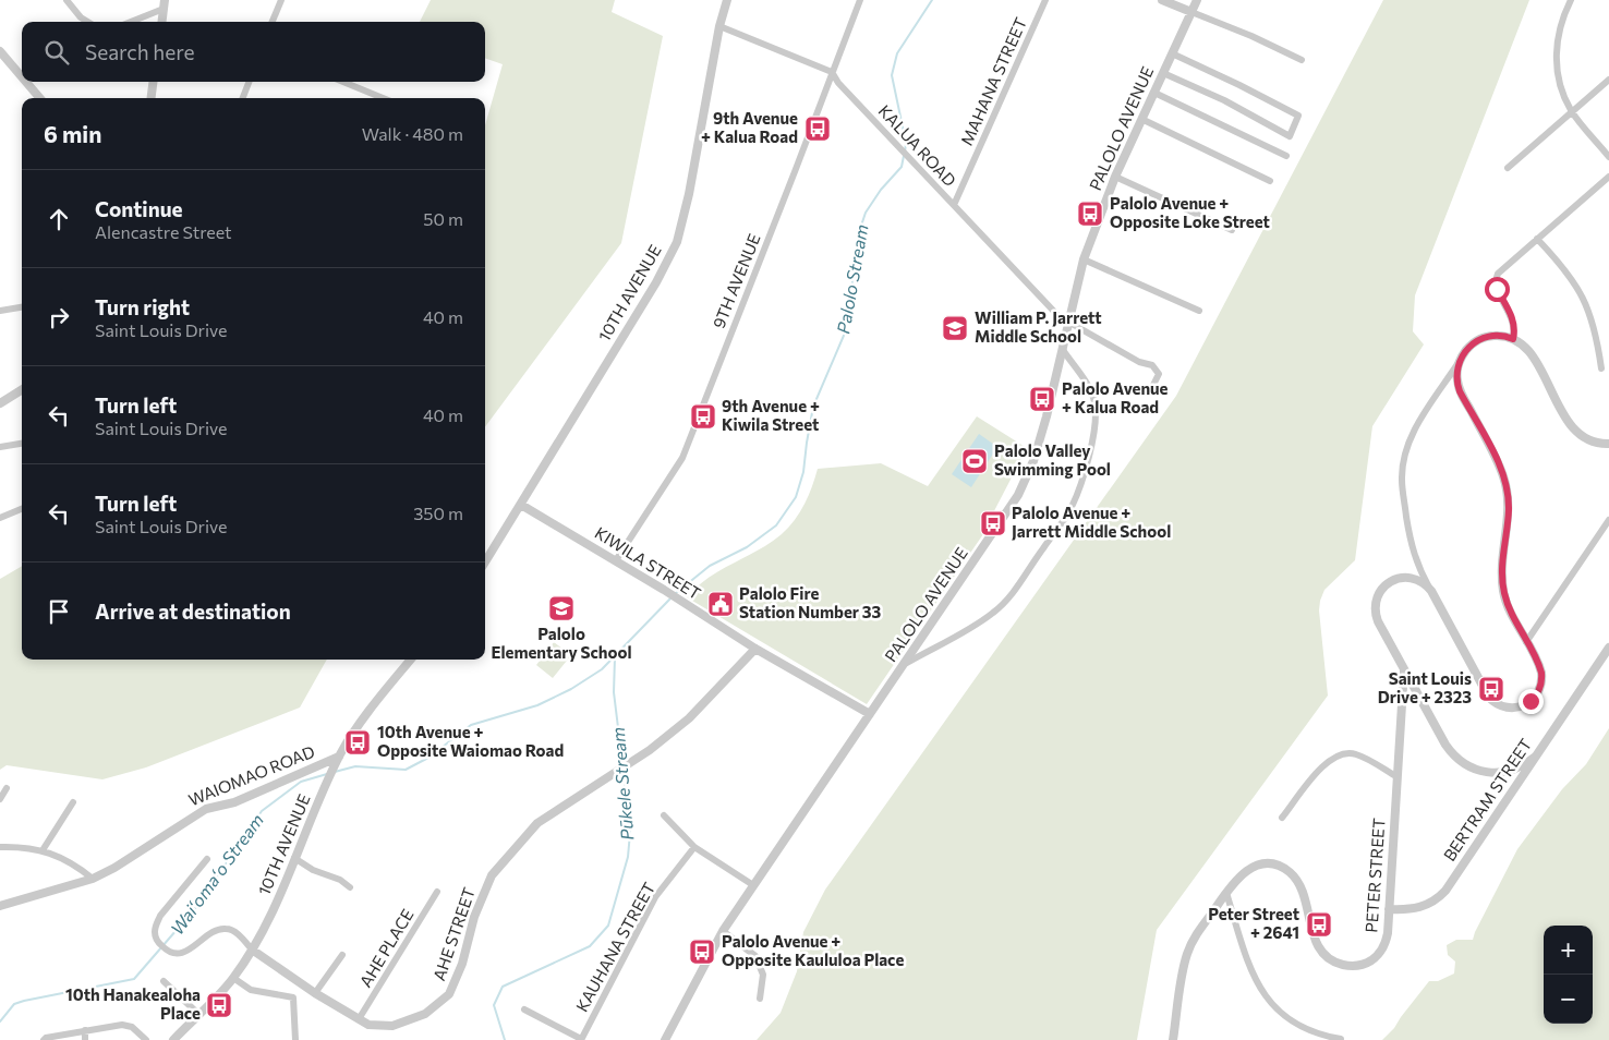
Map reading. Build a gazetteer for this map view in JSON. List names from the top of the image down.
{
  "streets": {
    "street": [
      "MAHANA STREET",
      "PALOLO AVENUE",
      "KALUA ROAD",
      "9TH AVENUE",
      "10TH AVENUE",
      "KIWILA STREET",
      "WAIOMAO ROAD",
      "BERTRAM STREET",
      "PETER STREET",
      "AHE STREET",
      "KAUHANA STREET",
      "AHE PLACE"
    ]
  },
  "crossings": [
    ["MAHANA STREET", "KALUA ROAD"],
    ["PALOLO AVENUE", "KALUA ROAD"],
    ["PALOLO AVENUE", "KIWILA STREET"],
    ["KALUA ROAD", "9TH AVENUE"],
    ["9TH AVENUE", "KIWILA STREET"],
    ["10TH AVENUE", "KIWILA STREET"],
    ["10TH AVENUE", "WAIOMAO ROAD"],
    ["10TH AVENUE", "AHE STREET"],
    ["KIWILA STREET", "AHE STREET"],
    ["BERTRAM STREET", "PETER STREET"],
    ["AHE STREET", "AHE PLACE"]
  ],
  "water": ["Palolo Stream", "Pūkele Stream", "Waiʻomaʻo Stream"],
  "places": {
    "bus stop": [
      "9th Avenue + Kalua Road",
      "Palolo Avenue + Opposite Loke Street",
      "Palolo Avenue + Kalua Road",
      "9th Avenue + Kiwila Street",
      "Palolo Avenue + Jarrett Middle School",
      "Saint Louis Drive + 2323",
      "10th Avenue + Opposite Waiomao Road",
      "Peter Street + 2641",
      "Palolo Avenue + Opposite Kaululoa Place",
      "10th Hanakealoha Place"
    ],
    "school or university": ["William P. Jarrett Middle School", "Palolo Elementary School"],
    "sports": ["Palolo Valley Swimming Pool"],
    "public building": ["Palolo Fire Station Number 33"]
  },
  "page": {
    "search": "Search here",
    "heading": ["6 min", "Walk · 480 m"],
    "list": [
      ["Continue", "Alencastre Street", "50 m"],
      ["Turn right", "Saint Louis Drive", "40 m"],
      ["Turn left", "Saint Louis Drive", "40 m"],
      ["Turn left", "Saint Louis Drive", "350 m"],
      "Arrive at destination"
    ],
    "map_buttons": ["+", "−"]
  }
}
